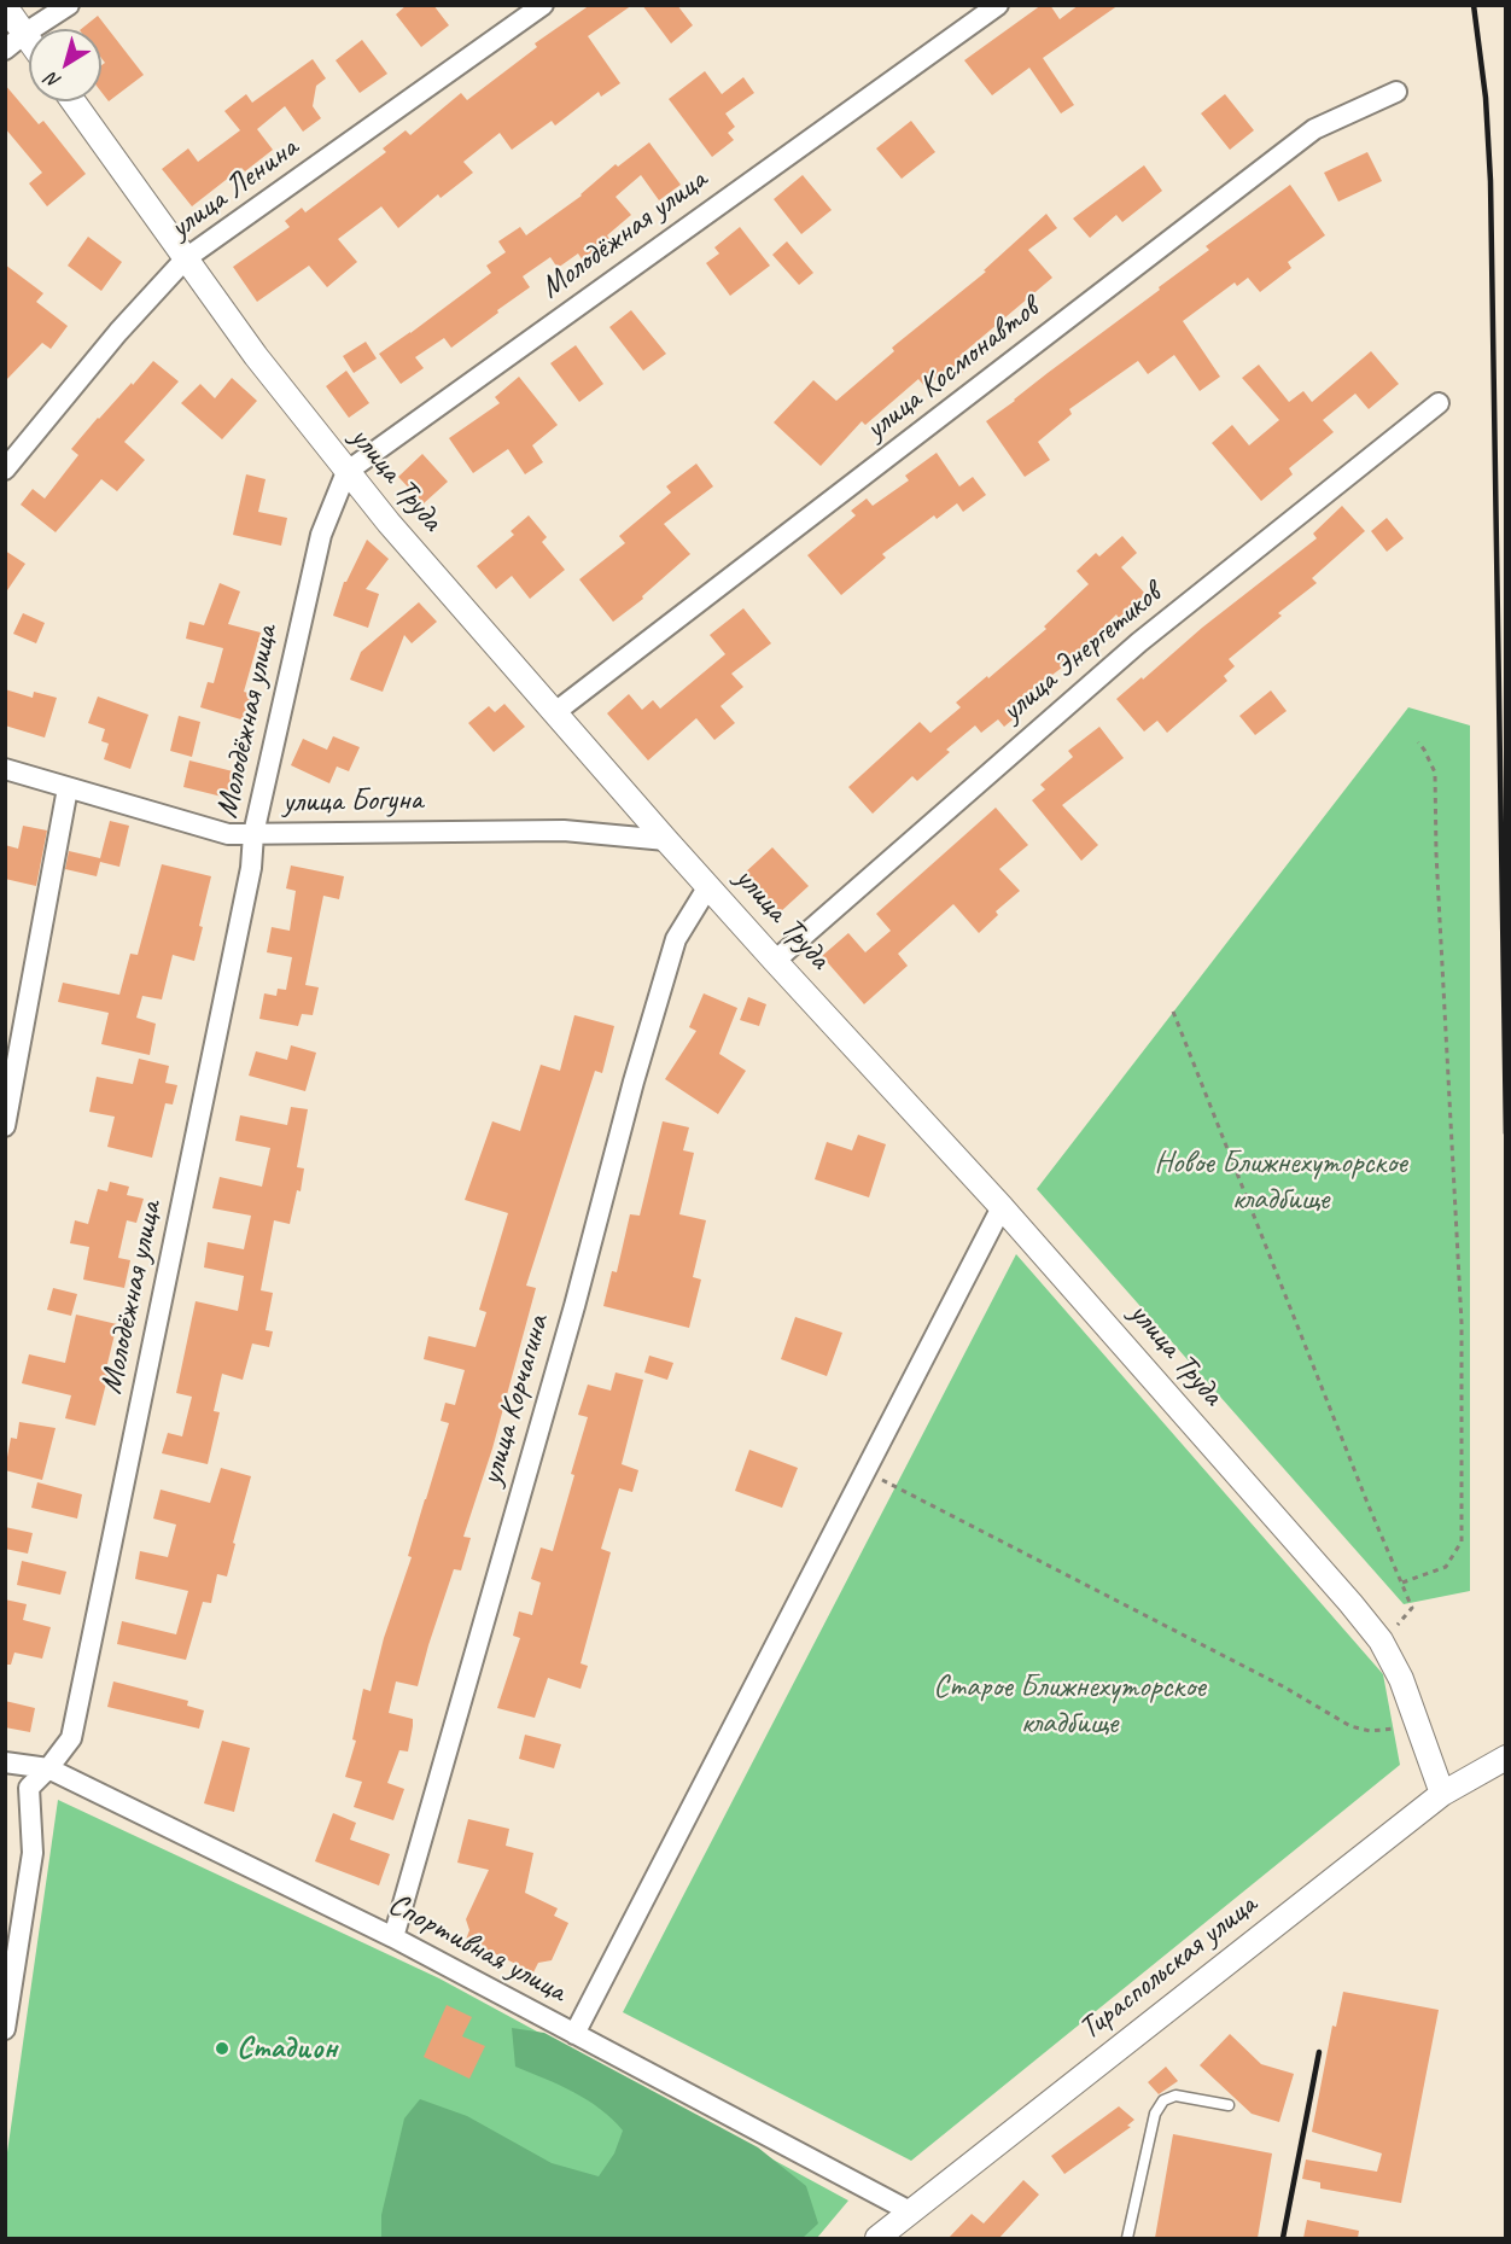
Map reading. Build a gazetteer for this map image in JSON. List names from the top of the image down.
{
  "streets": {
    "street": [
      "улица Ленина",
      "Молодёжная улица",
      "улица Космонавтов",
      "улица Труда",
      "улица Энергетиков",
      "улица Богуна",
      "улица Корчагина",
      "Спортивная улица",
      "Тираспольская улица"
    ]
  },
  "crossings": [
    ["улица Ленина", "улица Труда"],
    ["Молодёжная улица", "улица Труда"],
    ["Молодёжная улица", "улица Богуна"],
    ["Молодёжная улица", "Спортивная улица"],
    ["улица Космонавтов", "улица Труда"],
    ["улица Труда", "улица Энергетиков"],
    ["улица Труда", "улица Богуна"],
    ["улица Труда", "улица Корчагина"],
    ["улица Труда", "Тираспольская улица"],
    ["улица Корчагина", "Спортивная улица"],
    ["Спортивная улица", "Тираспольская улица"]
  ],
  "parks": ["Новое Ближнехуторское кладбище", "Старое Ближнехуторское кладбище"],
  "places": ["Стадион"],
  "north": "bottom left"
}
